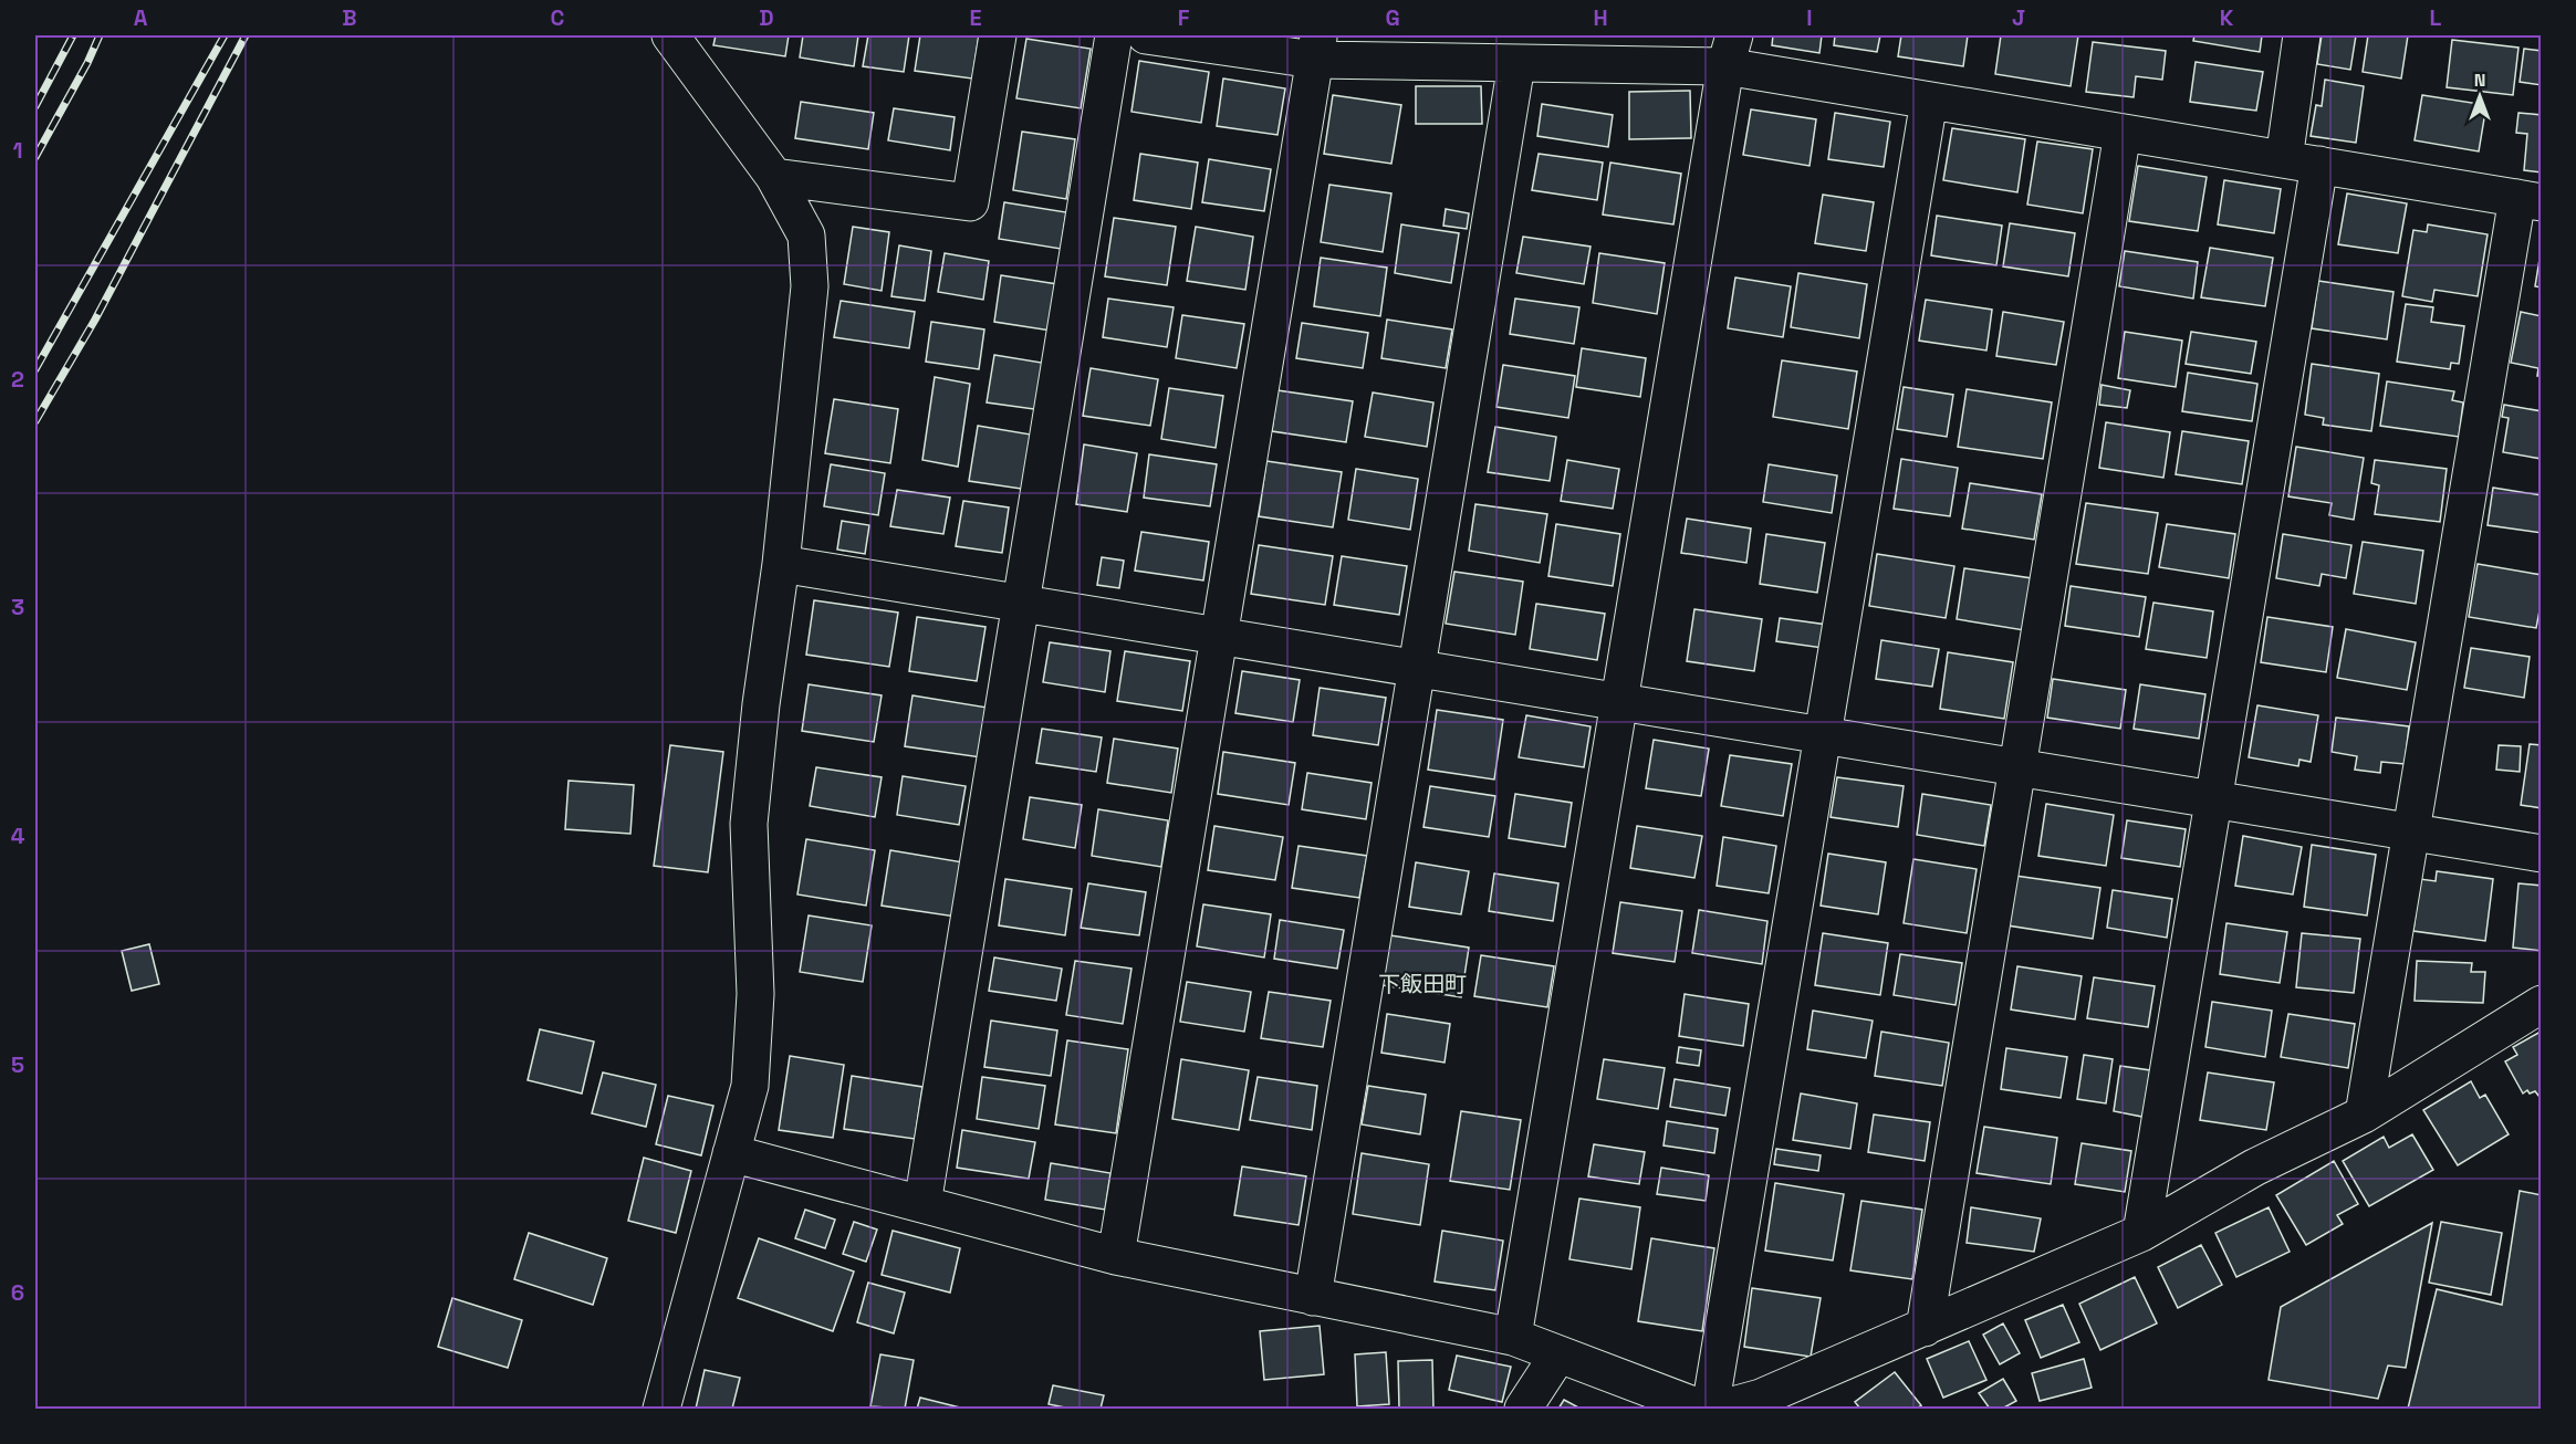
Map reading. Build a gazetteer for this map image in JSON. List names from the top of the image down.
{
  "districts": ["下飯田町"],
  "north": "top",
  "grid": {
    "columns": [
      "A",
      "B",
      "C",
      "D",
      "E",
      "F",
      "G",
      "H",
      "I",
      "J",
      "K",
      "L"
    ],
    "rows": [
      "1",
      "2",
      "3",
      "4",
      "5",
      "6"
    ]
  }
}
